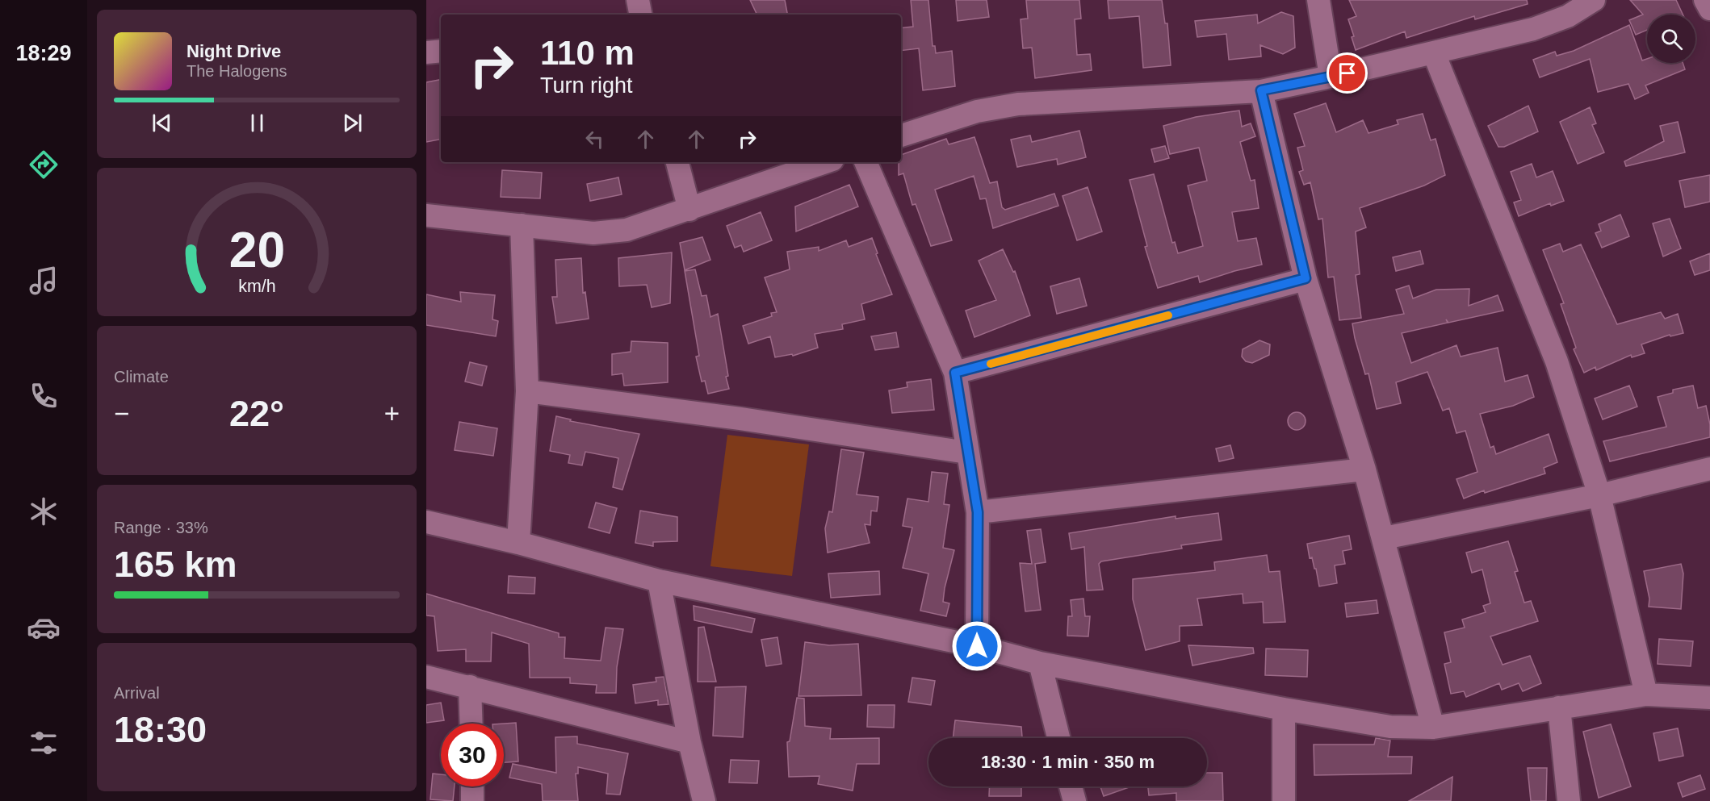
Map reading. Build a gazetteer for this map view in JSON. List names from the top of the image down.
{
  "page": {
    "tabs": "18:29",
    "turn": ["110 m", "Turn right"],
    "song": ["Night Drive", "The Halogens"],
    "tile": [
      "Climate",
      ["Range · 33%", "165 km"],
      ["Arrival", "18:30"]
    ],
    "heat": ["−", "22°", "+"],
    "limit": "30",
    "trip": "18:30 · 1 min · 350 m",
    "gauge": ["20", "km/h"]
  }
}
